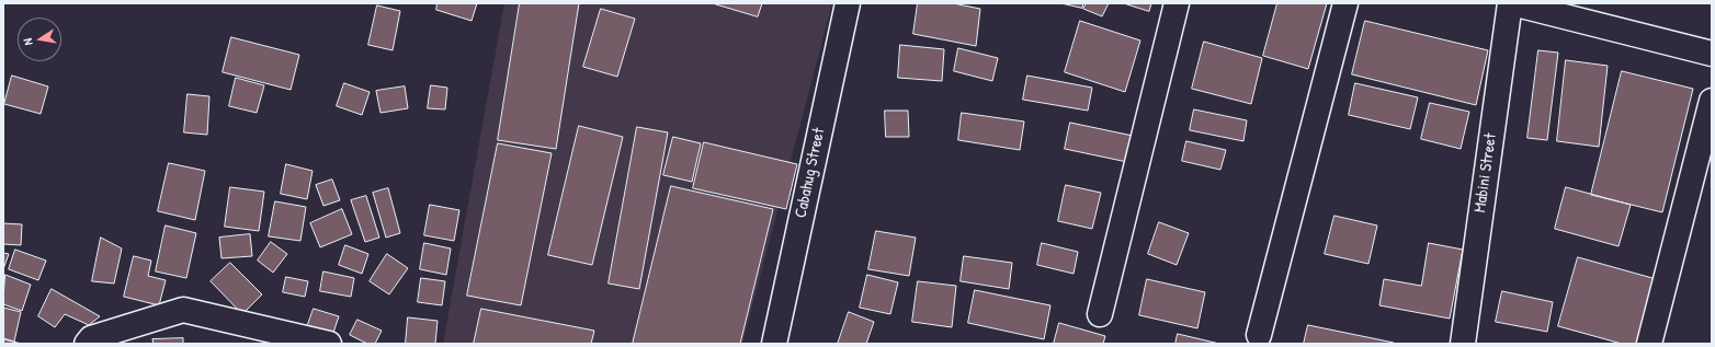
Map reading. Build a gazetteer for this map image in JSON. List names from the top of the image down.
{
  "streets": {
    "street": ["Cabahug Street", "Mabini Street"]
  },
  "north": "left"
}
